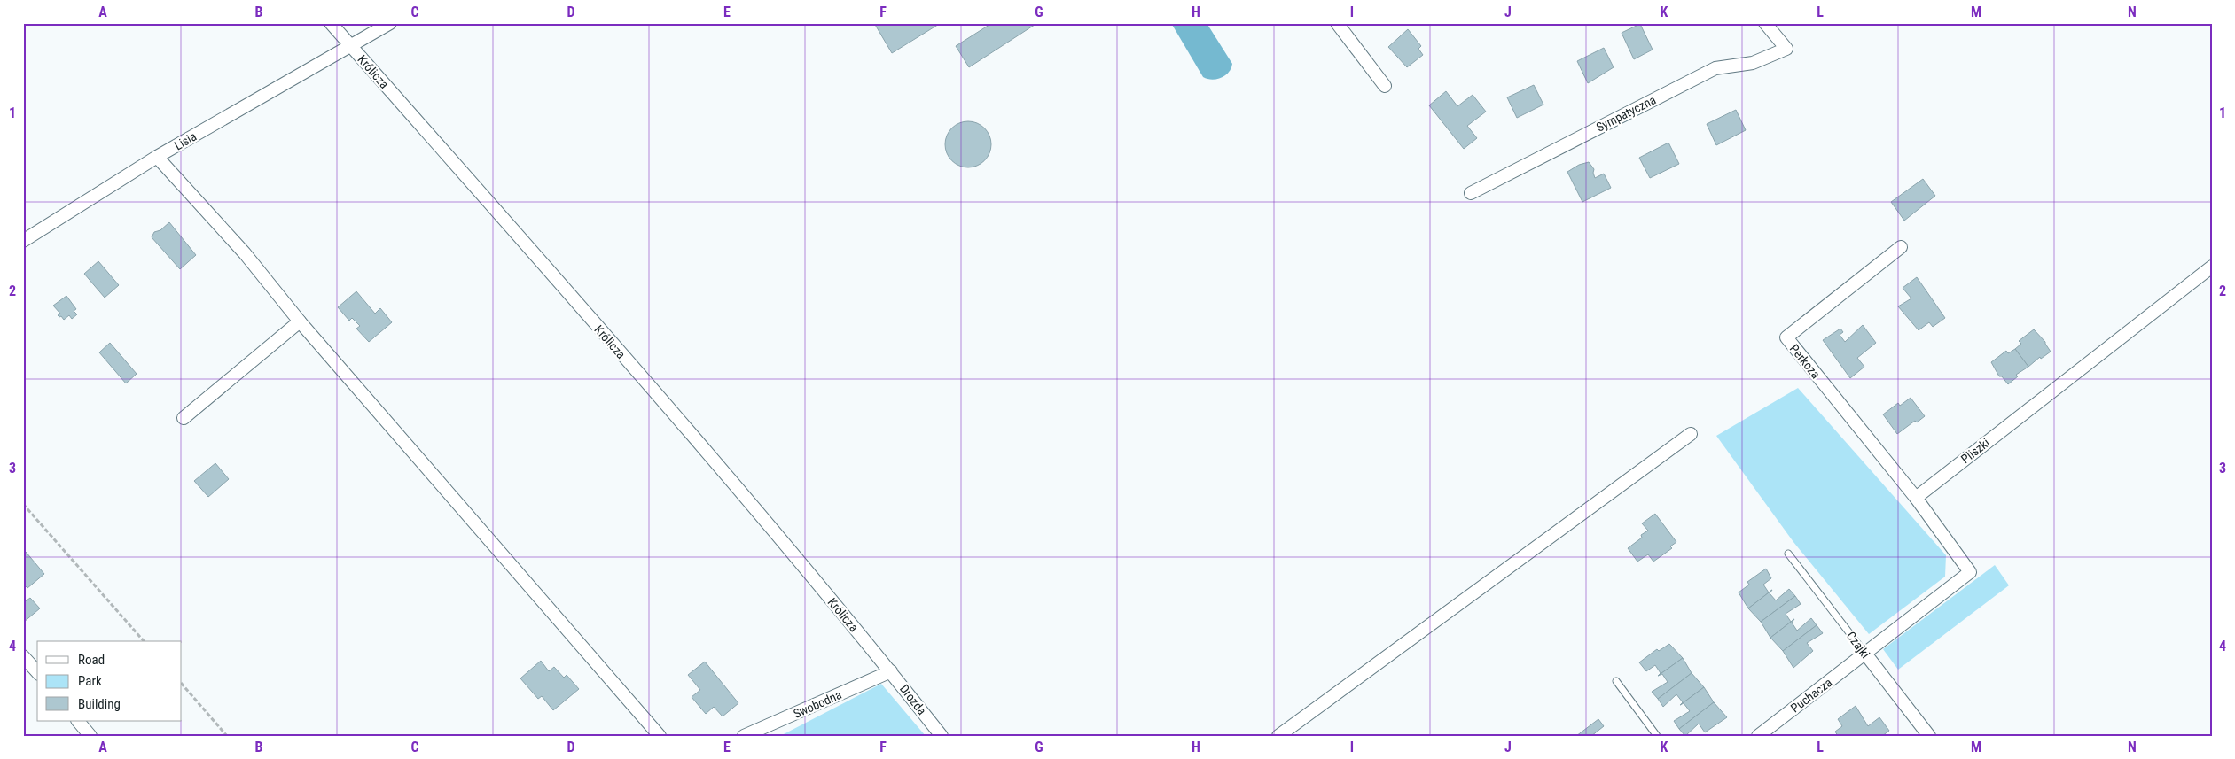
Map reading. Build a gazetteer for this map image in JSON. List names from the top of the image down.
{
  "streets": {
    "street": [
      "Królicza",
      "Sympatyczna",
      "Lisia",
      "Perkoza",
      "Pliszki",
      "Czajki",
      "Puchacza",
      "Drozda",
      "Swobodna"
    ]
  },
  "crossings": [
    ["Królicza", "Lisia"],
    ["Królicza", "Drozda"],
    ["Królicza", "Swobodna"],
    ["Perkoza", "Pliszki"],
    ["Czajki", "Puchacza"],
    ["Drozda", "Swobodna"]
  ],
  "legend": ["Road", "Park", "Building"],
  "grid": {
    "columns": [
      "A",
      "B",
      "C",
      "D",
      "E",
      "F",
      "G",
      "H",
      "I",
      "J",
      "K",
      "L",
      "M",
      "N"
    ],
    "rows": [
      "1",
      "2",
      "3",
      "4"
    ]
  }
}
